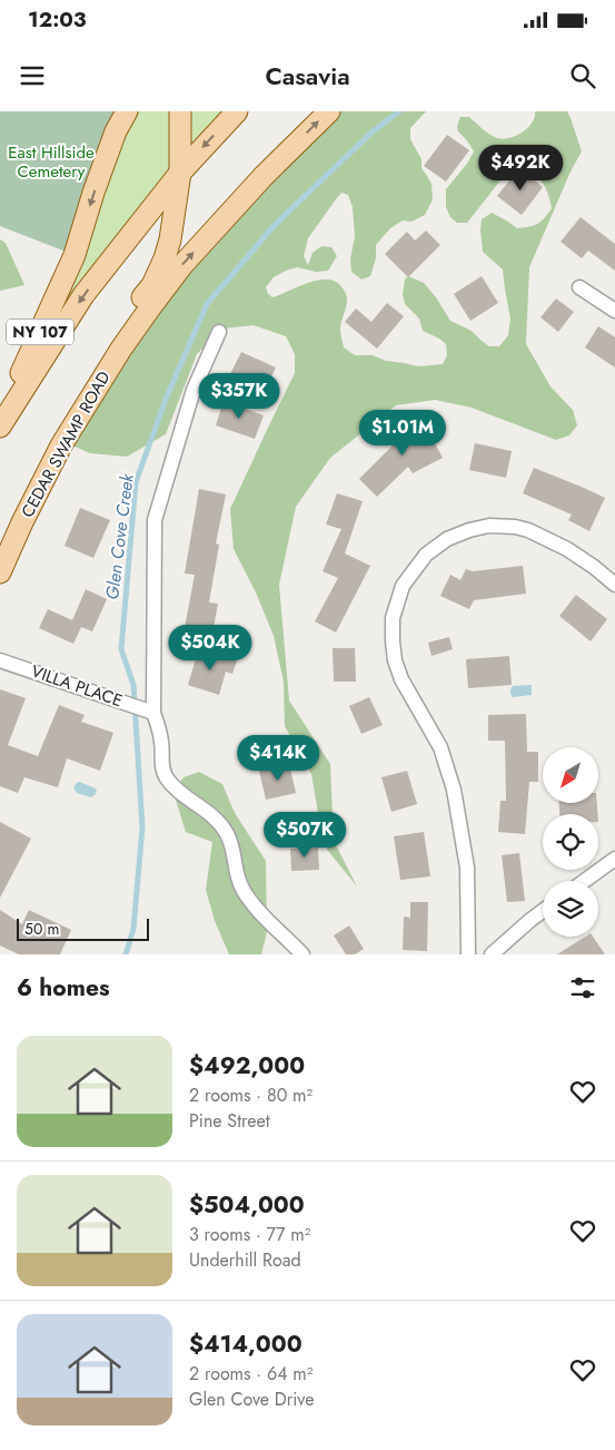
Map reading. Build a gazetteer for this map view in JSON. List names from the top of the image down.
{
  "streets": {
    "main road": ["NY 107", "CEDAR SWAMP ROAD"],
    "street": ["VILLA PLACE"]
  },
  "water": ["Glen Cove Creek"],
  "parks": ["East Hillside Cemetery"],
  "scale_bar": "50 m",
  "north": "bottom left",
  "page": {
    "status": "12:03",
    "header": "Casavia",
    "price": [
      "$492K",
      "$357K",
      "$1.01M",
      "$504K",
      "$414K",
      "$507K"
    ],
    "scale": "50 m",
    "heading": "6 homes",
    "list": [
      {
        "name": "$492,000",
        "note": "2 rooms · 80 m² · Pine Street"
      },
      {
        "name": "$504,000",
        "note": "3 rooms · 77 m² · Underhill Road"
      },
      {
        "name": "$414,000",
        "note": "2 rooms · 64 m² · Glen Cove Drive"
      }
    ]
  }
}
